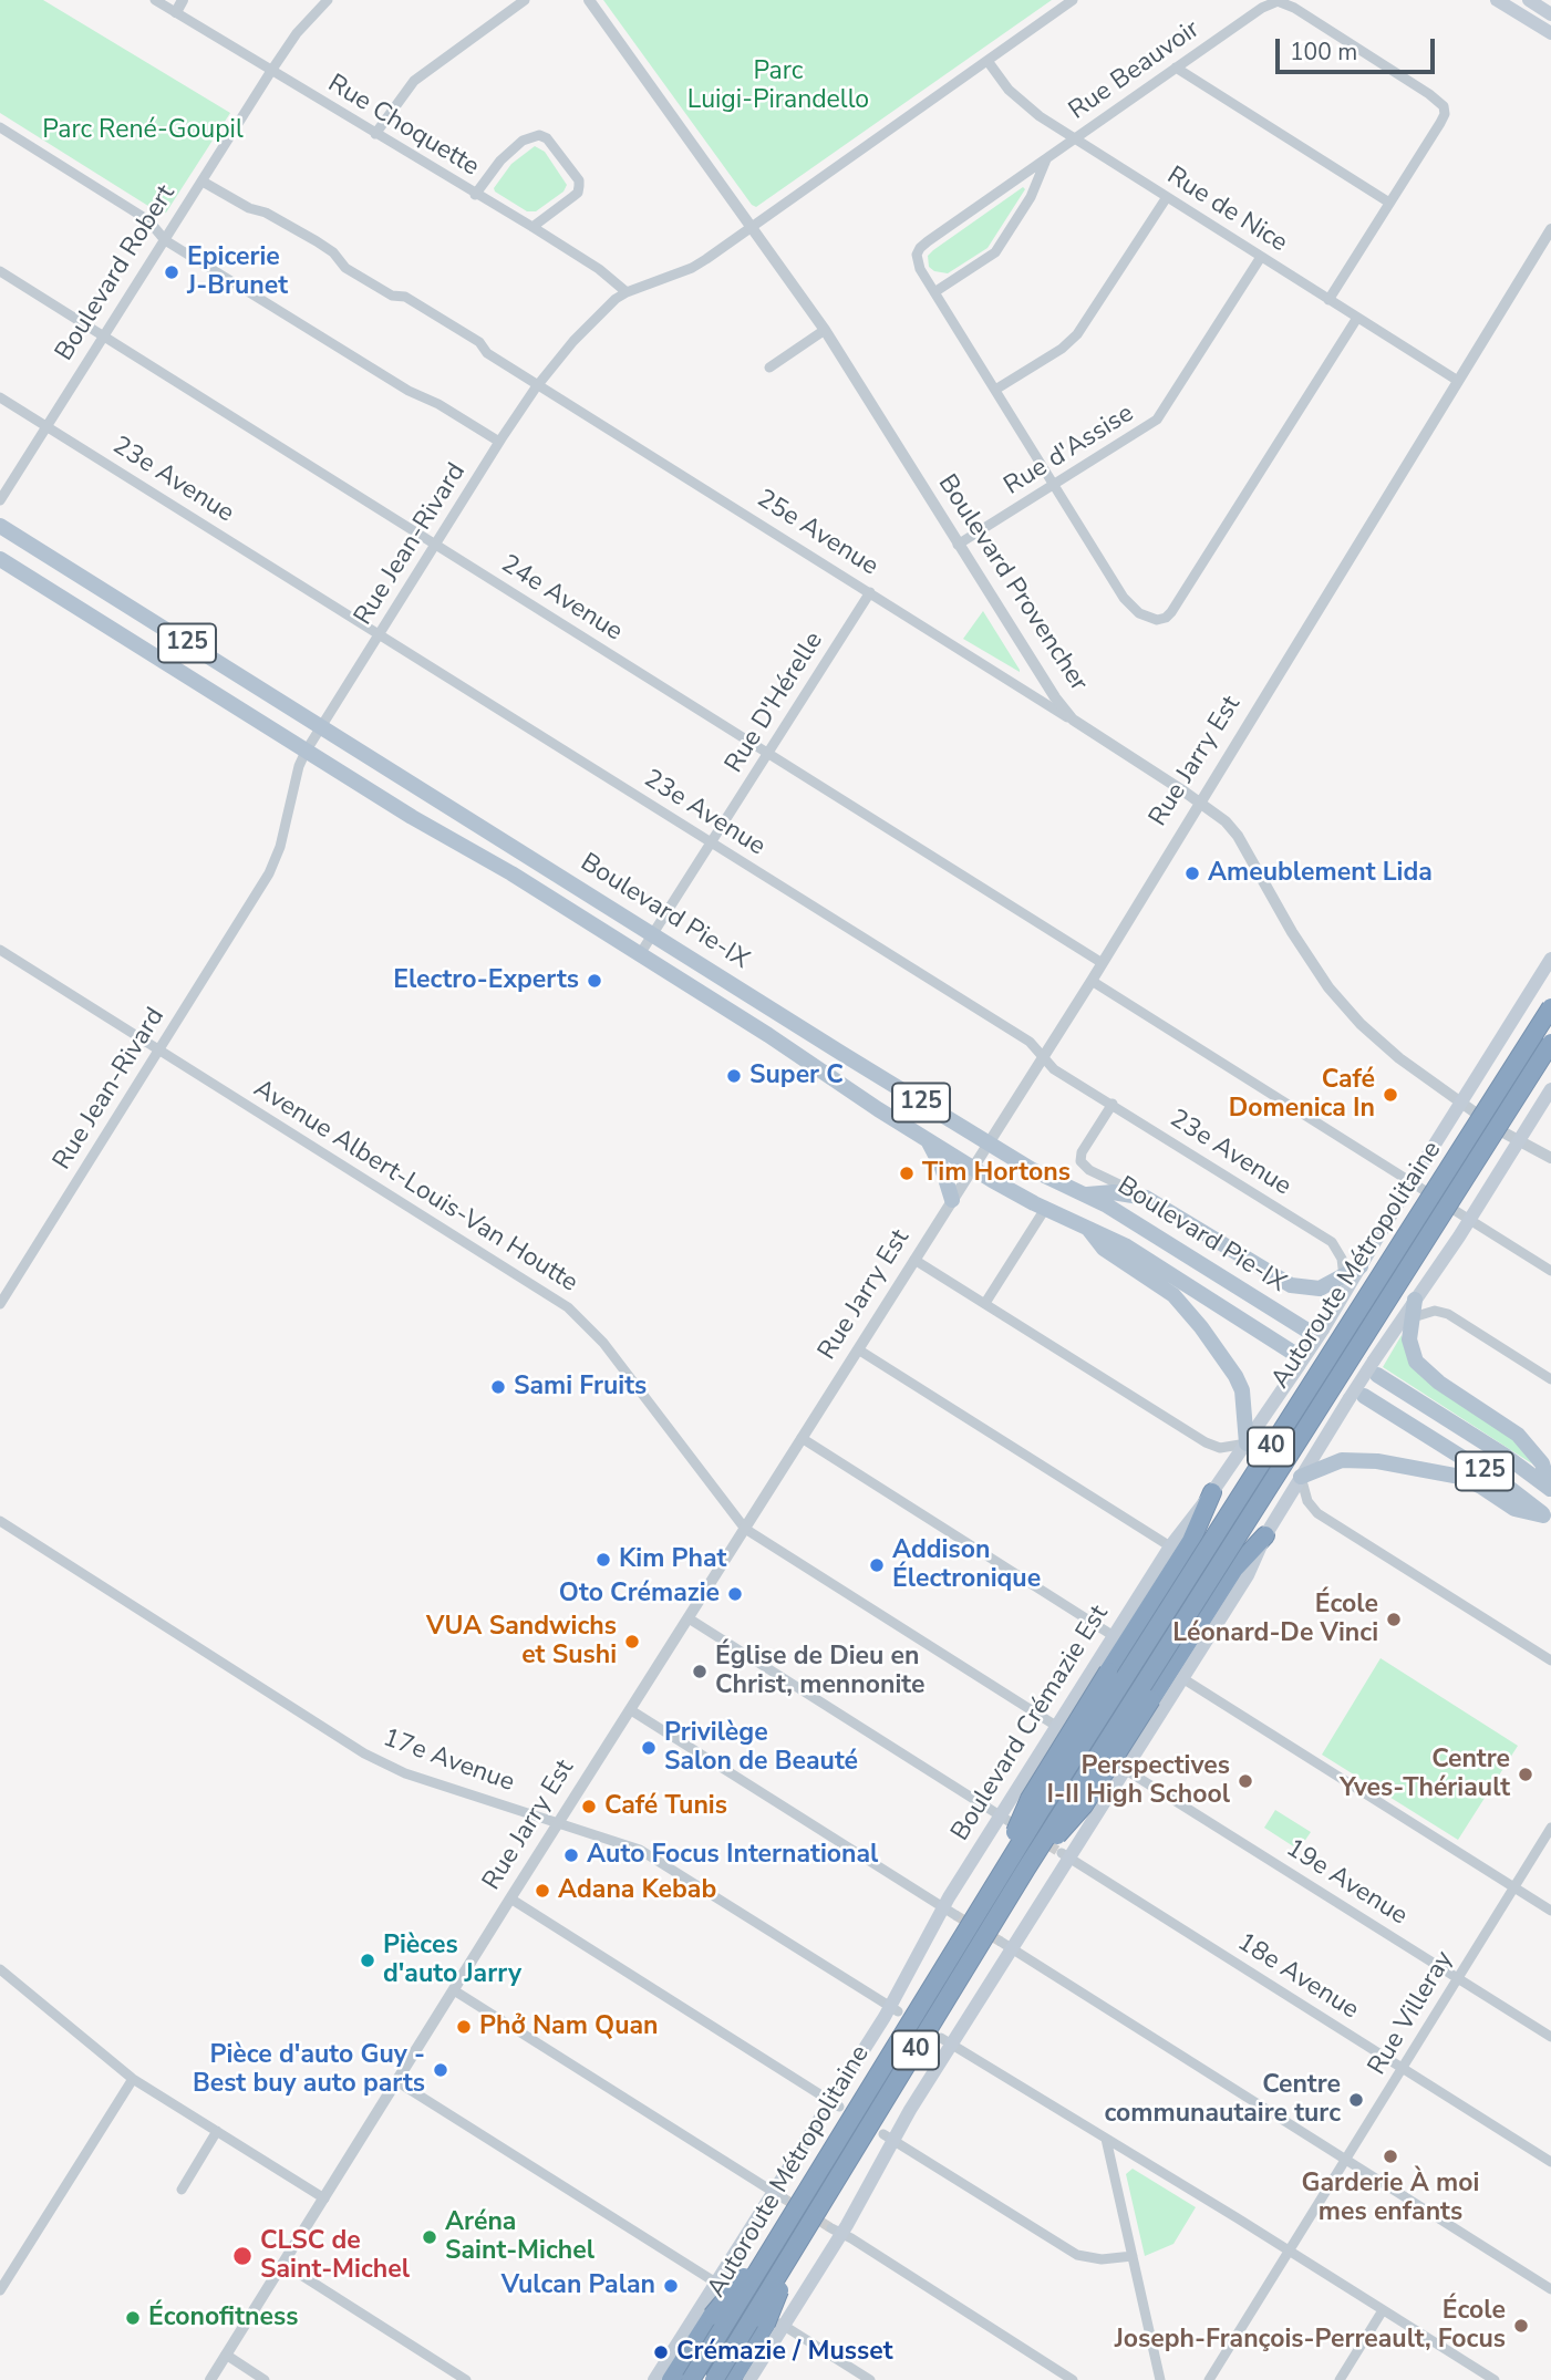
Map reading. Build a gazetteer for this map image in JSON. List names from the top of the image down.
{
  "streets": {
    "highway": ["Autoroute Métropolitaine", "40"],
    "main road": ["125", "Boulevard Pie-IX", "Boulevard Crémazie Est"],
    "street": [
      "Rue Beauvoir",
      "Rue Choquette",
      "Rue de Nice",
      "Boulevard Robert",
      "Rue d'Assise",
      "23e Avenue",
      "25e Avenue",
      "Rue Jean-Rivard",
      "Boulevard Provencher",
      "24e Avenue",
      "Rue D'Hérelle",
      "Rue Jarry Est",
      "Avenue Albert-Louis-Van Houtte",
      "17e Avenue",
      "19e Avenue",
      "18e Avenue",
      "Rue Villeray"
    ]
  },
  "crossings": [
    ["Rue Beauvoir", "Rue de Nice"],
    ["Rue Choquette", "Boulevard Robert"],
    ["Rue Choquette", "Rue Jean-Rivard"],
    ["Rue de Nice", "Rue d'Assise"],
    ["Rue de Nice", "Rue Jean-Rivard"],
    ["Rue de Nice", "Rue Jarry Est"],
    ["Boulevard Robert", "23e Avenue"],
    ["Boulevard Robert", "25e Avenue"],
    ["Boulevard Robert", "24e Avenue"],
    ["Rue d'Assise", "Boulevard Provencher"],
    ["23e Avenue", "Rue Jean-Rivard"],
    ["23e Avenue", "Rue D'Hérelle"],
    ["23e Avenue", "Rue Jarry Est"],
    ["23e Avenue", "Boulevard Crémazie Est"],
    ["25e Avenue", "Rue Jean-Rivard"],
    ["25e Avenue", "Boulevard Provencher"],
    ["25e Avenue", "Rue D'Hérelle"],
    ["Rue Jean-Rivard", "Boulevard Provencher"],
    ["Rue Jean-Rivard", "24e Avenue"],
    ["Rue Jean-Rivard", "Boulevard Pie-IX"],
    ["Rue Jean-Rivard", "Avenue Albert-Louis-Van Houtte"],
    ["Boulevard Provencher", "Rue Jarry Est"],
    ["Boulevard Provencher", "Boulevard Crémazie Est"],
    ["24e Avenue", "Rue D'Hérelle"],
    ["24e Avenue", "Rue Jarry Est"],
    ["Rue D'Hérelle", "Boulevard Pie-IX"],
    ["Rue Jarry Est", "Boulevard Pie-IX"],
    ["Rue Jarry Est", "Avenue Albert-Louis-Van Houtte"],
    ["Rue Jarry Est", "17e Avenue"],
    ["Boulevard Pie-IX", "Boulevard Crémazie Est"],
    ["Boulevard Crémazie Est", "17e Avenue"],
    ["19e Avenue", "Rue Villeray"],
    ["18e Avenue", "Rue Villeray"]
  ],
  "parks": ["Parc Luigi-Pirandello", "Parc René-Goupil"],
  "places": [
    "Epicerie J-Brunet",
    "Ameublement Lida",
    "Electro-Experts",
    "Super C",
    "Café Domenica In",
    "Tim Hortons",
    "Sami Fruits",
    "Kim Phat",
    "Addison Électronique",
    "Oto Crémazie",
    "École Léonard-De Vinci",
    "VUA Sandwichs et Sushi",
    "Église de Dieu en Christ, mennonite",
    "Privilège Salon de Beauté",
    "Centre Yves-Thériault",
    "Perspectives I-II High School",
    "Café Tunis",
    "Auto Focus International",
    "Adana Kebab",
    "Pièces d'auto Jarry",
    "Phở Nam Quan",
    "Pièce d'auto Guy - Best buy auto parts",
    "Centre communautaire turc",
    "Garderie À moi mes enfants",
    "Aréna Saint-Michel",
    "CLSC de Saint-Michel",
    "Vulcan Palan",
    "Éconofitness",
    "École Joseph-François-Perreault, Focus",
    "Crémazie / Musset"
  ],
  "scale_bar": "100 m"
}
